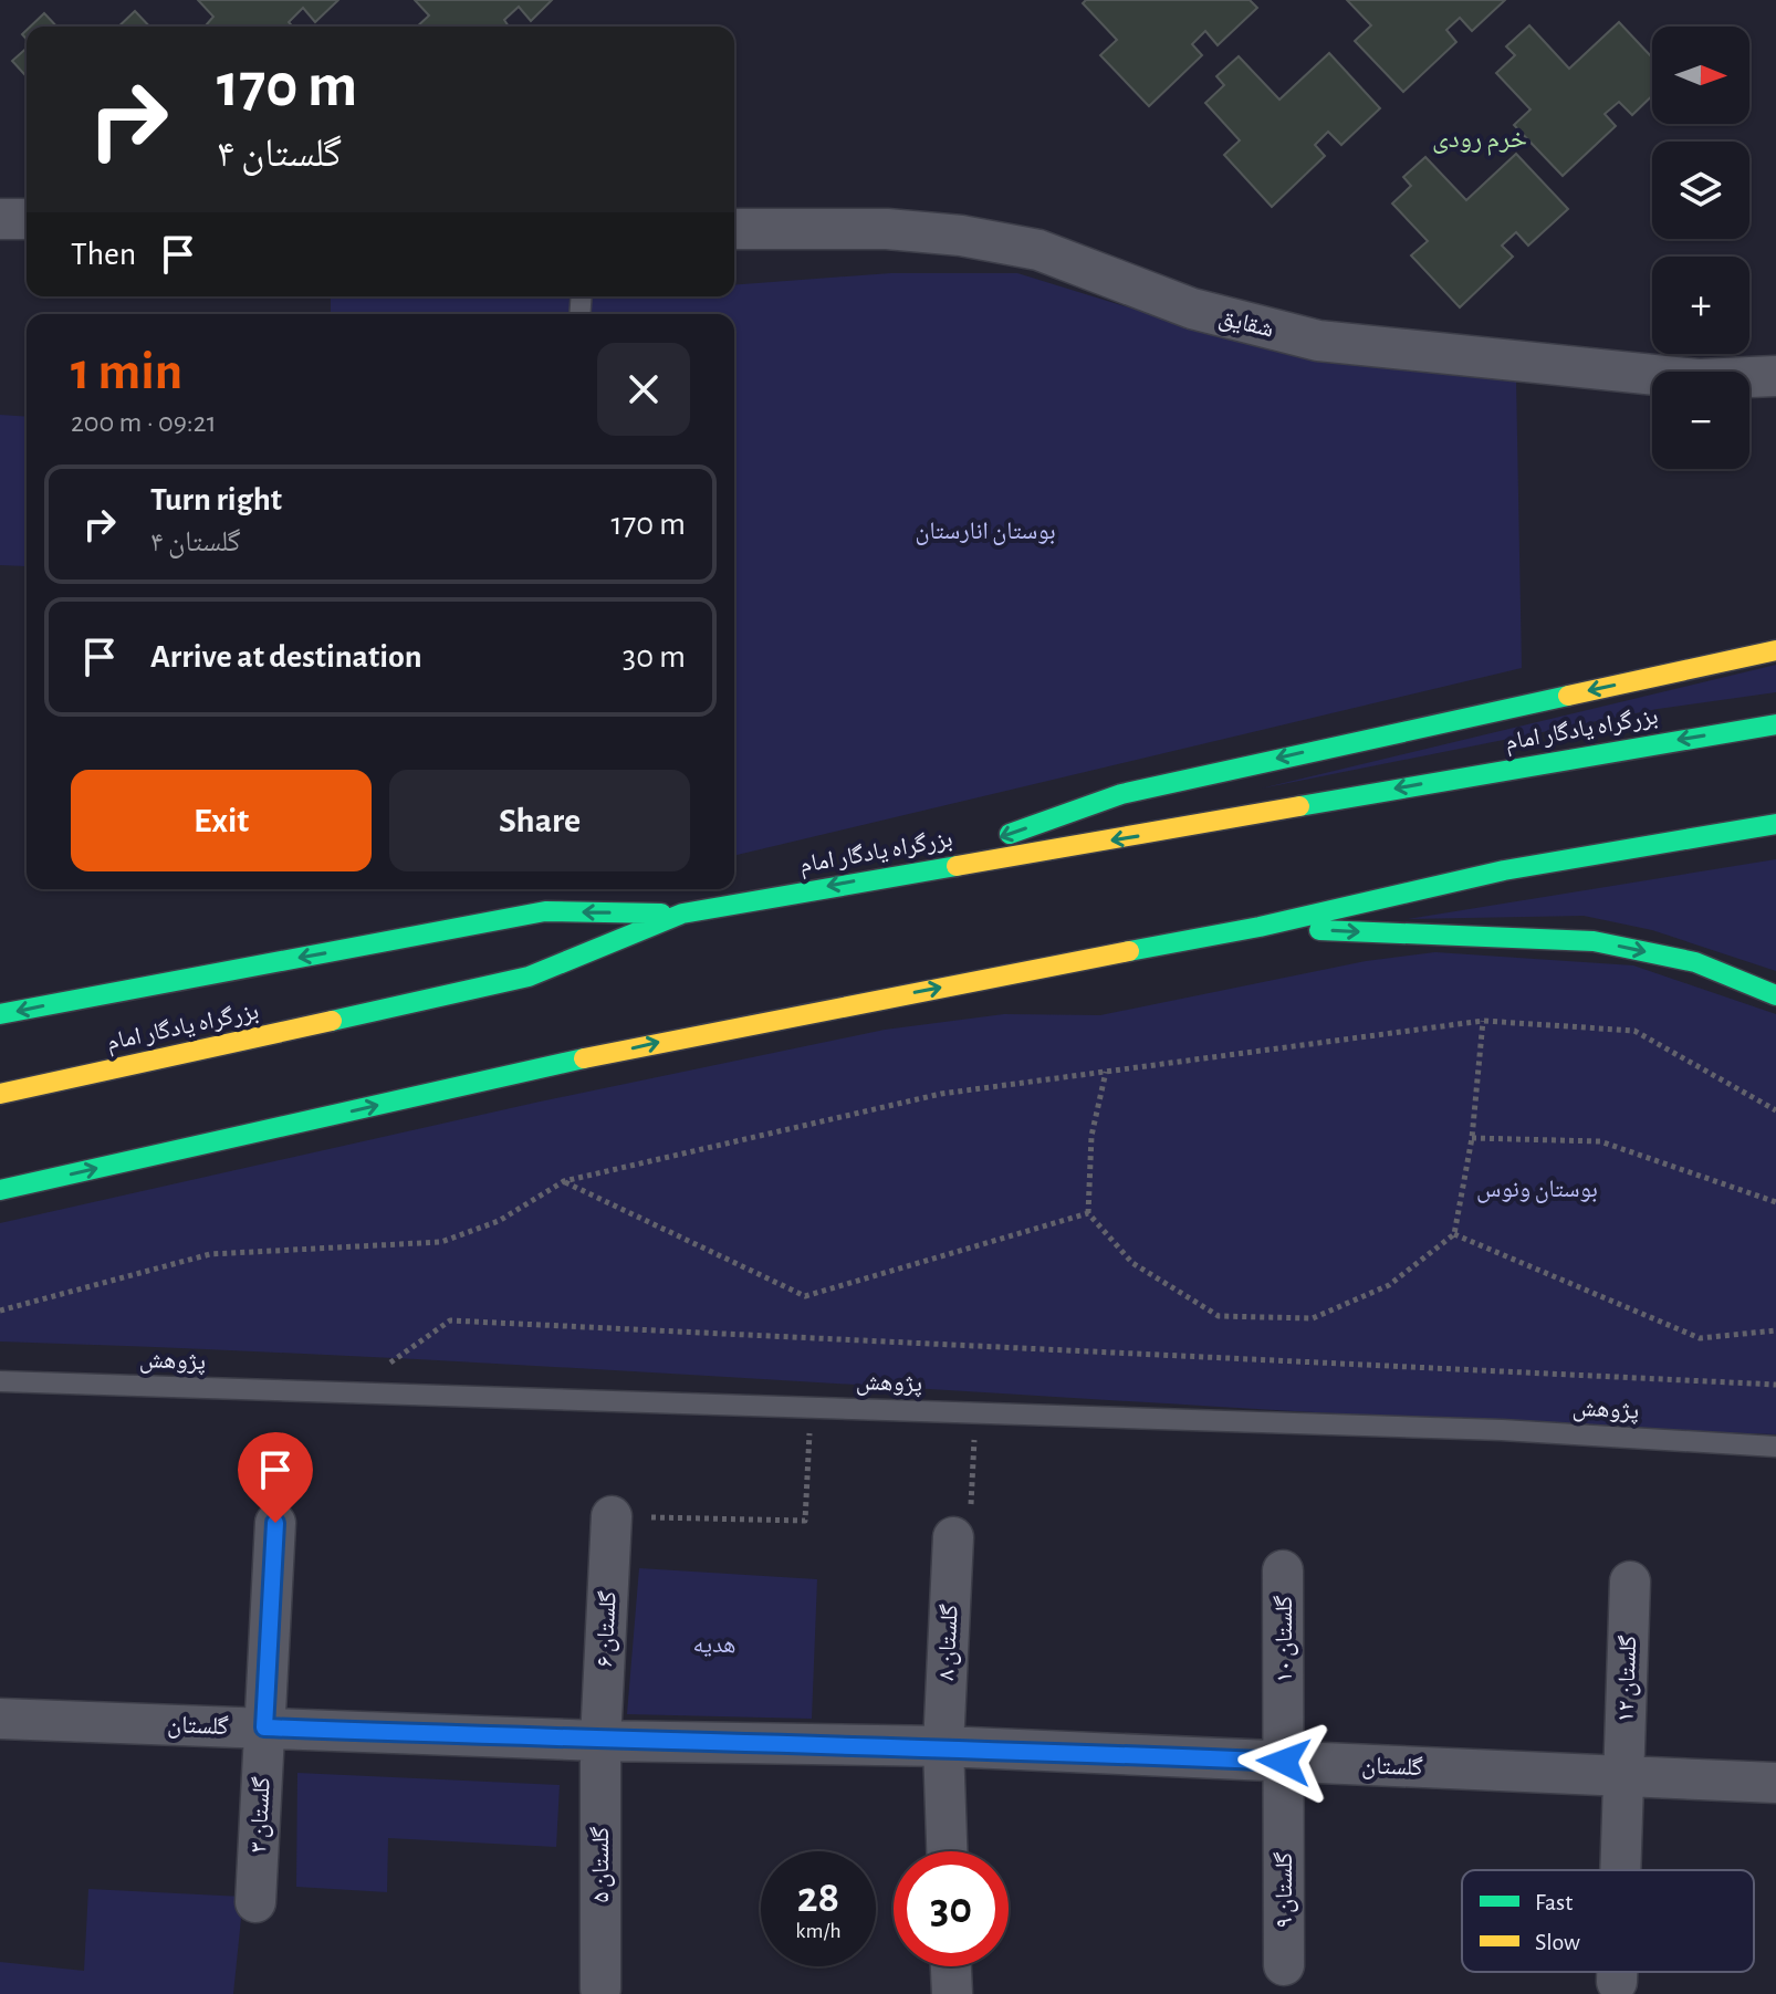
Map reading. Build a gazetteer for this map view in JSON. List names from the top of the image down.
{
  "streets": {
    "highway": ["بزرگراه یادگار امام"],
    "street": [
      "شقایق",
      "گلستان ۶",
      "گلستان ۱۰",
      "گلستان ۸",
      "گلستان ۱۲",
      "گلستان",
      "گلستان ۳",
      "گلستان ۵",
      "گلستان ۹"
    ],
    "lane": ["پژوهش"]
  },
  "crossings": [
    ["گلستان ۶", "گلستان"],
    ["گلستان ۶", "گلستان ۵"],
    ["گلستان ۱۰", "گلستان"],
    ["گلستان ۱۰", "گلستان ۹"],
    ["گلستان ۸", "گلستان"],
    ["گلستان ۱۲", "گلستان"],
    ["گلستان", "گلستان ۳"],
    ["گلستان", "گلستان ۵"],
    ["گلستان", "گلستان ۹"]
  ],
  "districts": ["خرم رودی"],
  "parks": ["بوستان انارستان", "بوستان ونوس", "هدیه"],
  "legend": ["Fast", "Slow"],
  "north": "right",
  "page": {
    "map_buttons": ["+", "−"],
    "turn": ["170 m", "گلستان ۴"],
    "then": "Then",
    "heading": ["1 min", "200 m · 09:21"],
    "list": [
      {
        "name": "Turn right",
        "note": "گلستان ۴",
        "value": "170 m"
      },
      {
        "name": "Arrive at destination",
        "value": "30 m"
      }
    ],
    "buttons": ["Exit", "Share"],
    "speed": "28 km/h",
    "limit": "30"
  }
}
